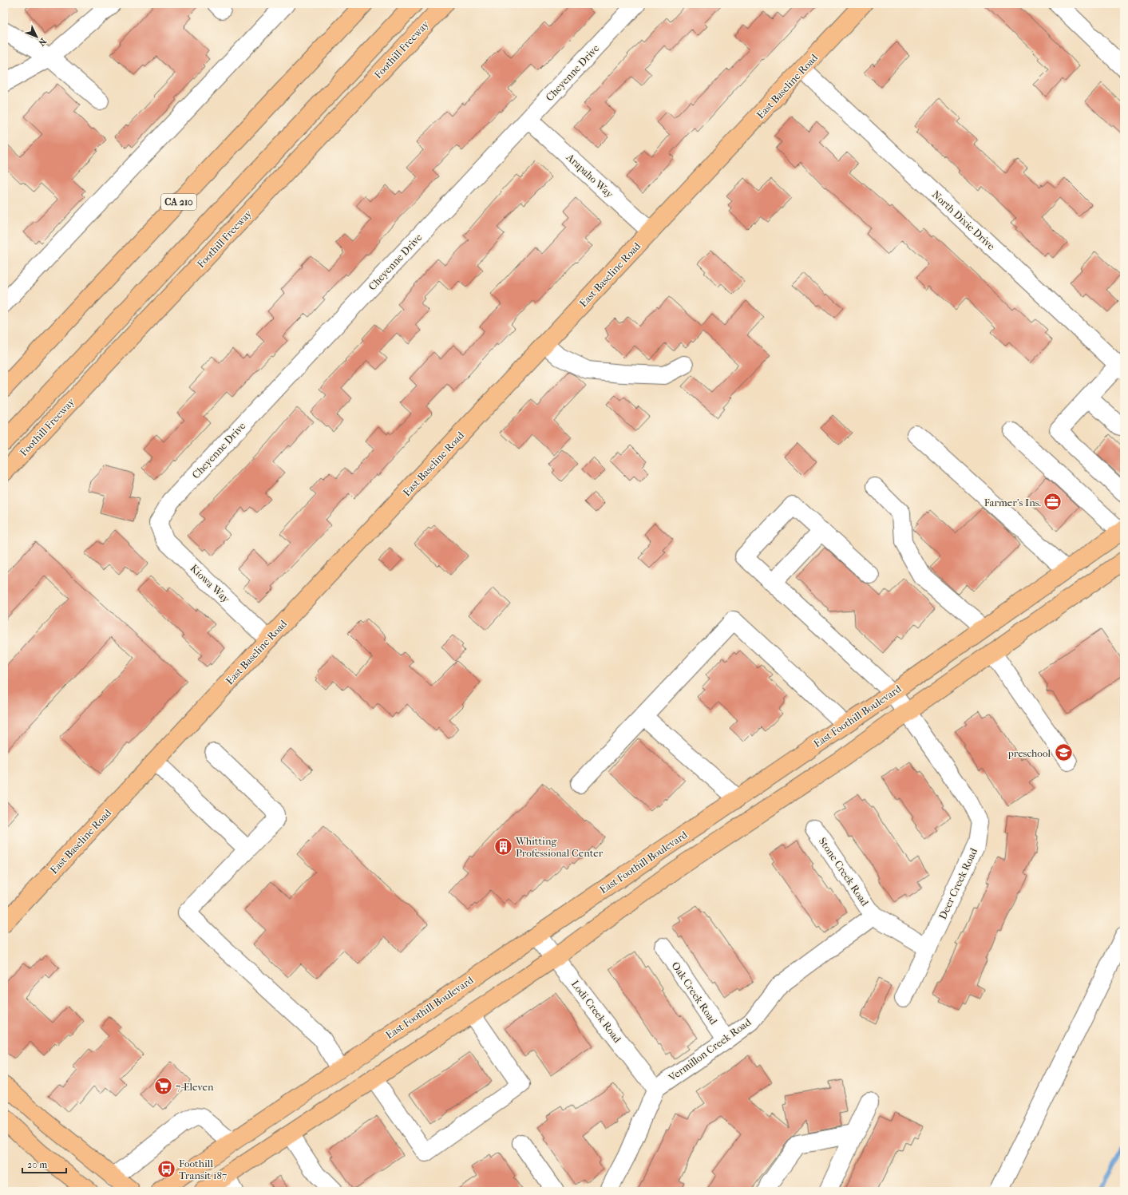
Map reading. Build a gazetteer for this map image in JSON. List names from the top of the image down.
{
  "streets": {
    "main road": [
      "Foothill Freeway",
      "East Baseline Road",
      "CA 210",
      "East Foothill Boulevard"
    ],
    "street": [
      "Cheyenne Drive",
      "Arapaho Way",
      "North Dixie Drive",
      "Kiowa Way",
      "Stone Creek Road",
      "Deer Creek Road",
      "Oak Creek Road",
      "Lodi Creek Road",
      "Vermillon Creek Road"
    ]
  },
  "crossings": [
    ["Cheyenne Drive", "Arapaho Way"],
    ["Cheyenne Drive", "Kiowa Way"],
    ["East Baseline Road", "Arapaho Way"],
    ["East Baseline Road", "North Dixie Drive"],
    ["East Baseline Road", "Kiowa Way"],
    ["East Foothill Boulevard", "Deer Creek Road"],
    ["East Foothill Boulevard", "Lodi Creek Road"],
    ["Stone Creek Road", "Vermillon Creek Road"],
    ["Oak Creek Road", "Vermillon Creek Road"],
    ["Lodi Creek Road", "Vermillon Creek Road"]
  ],
  "places": {
    "office": ["Farmer's Ins."],
    "school or university": ["preschool"],
    "building": ["Whitting Professional Center"],
    "supermarket": ["7-Eleven"],
    "bus stop": ["Foothill Transit 187"]
  },
  "scale_bar": "20 m",
  "north": "bottom right"
}
